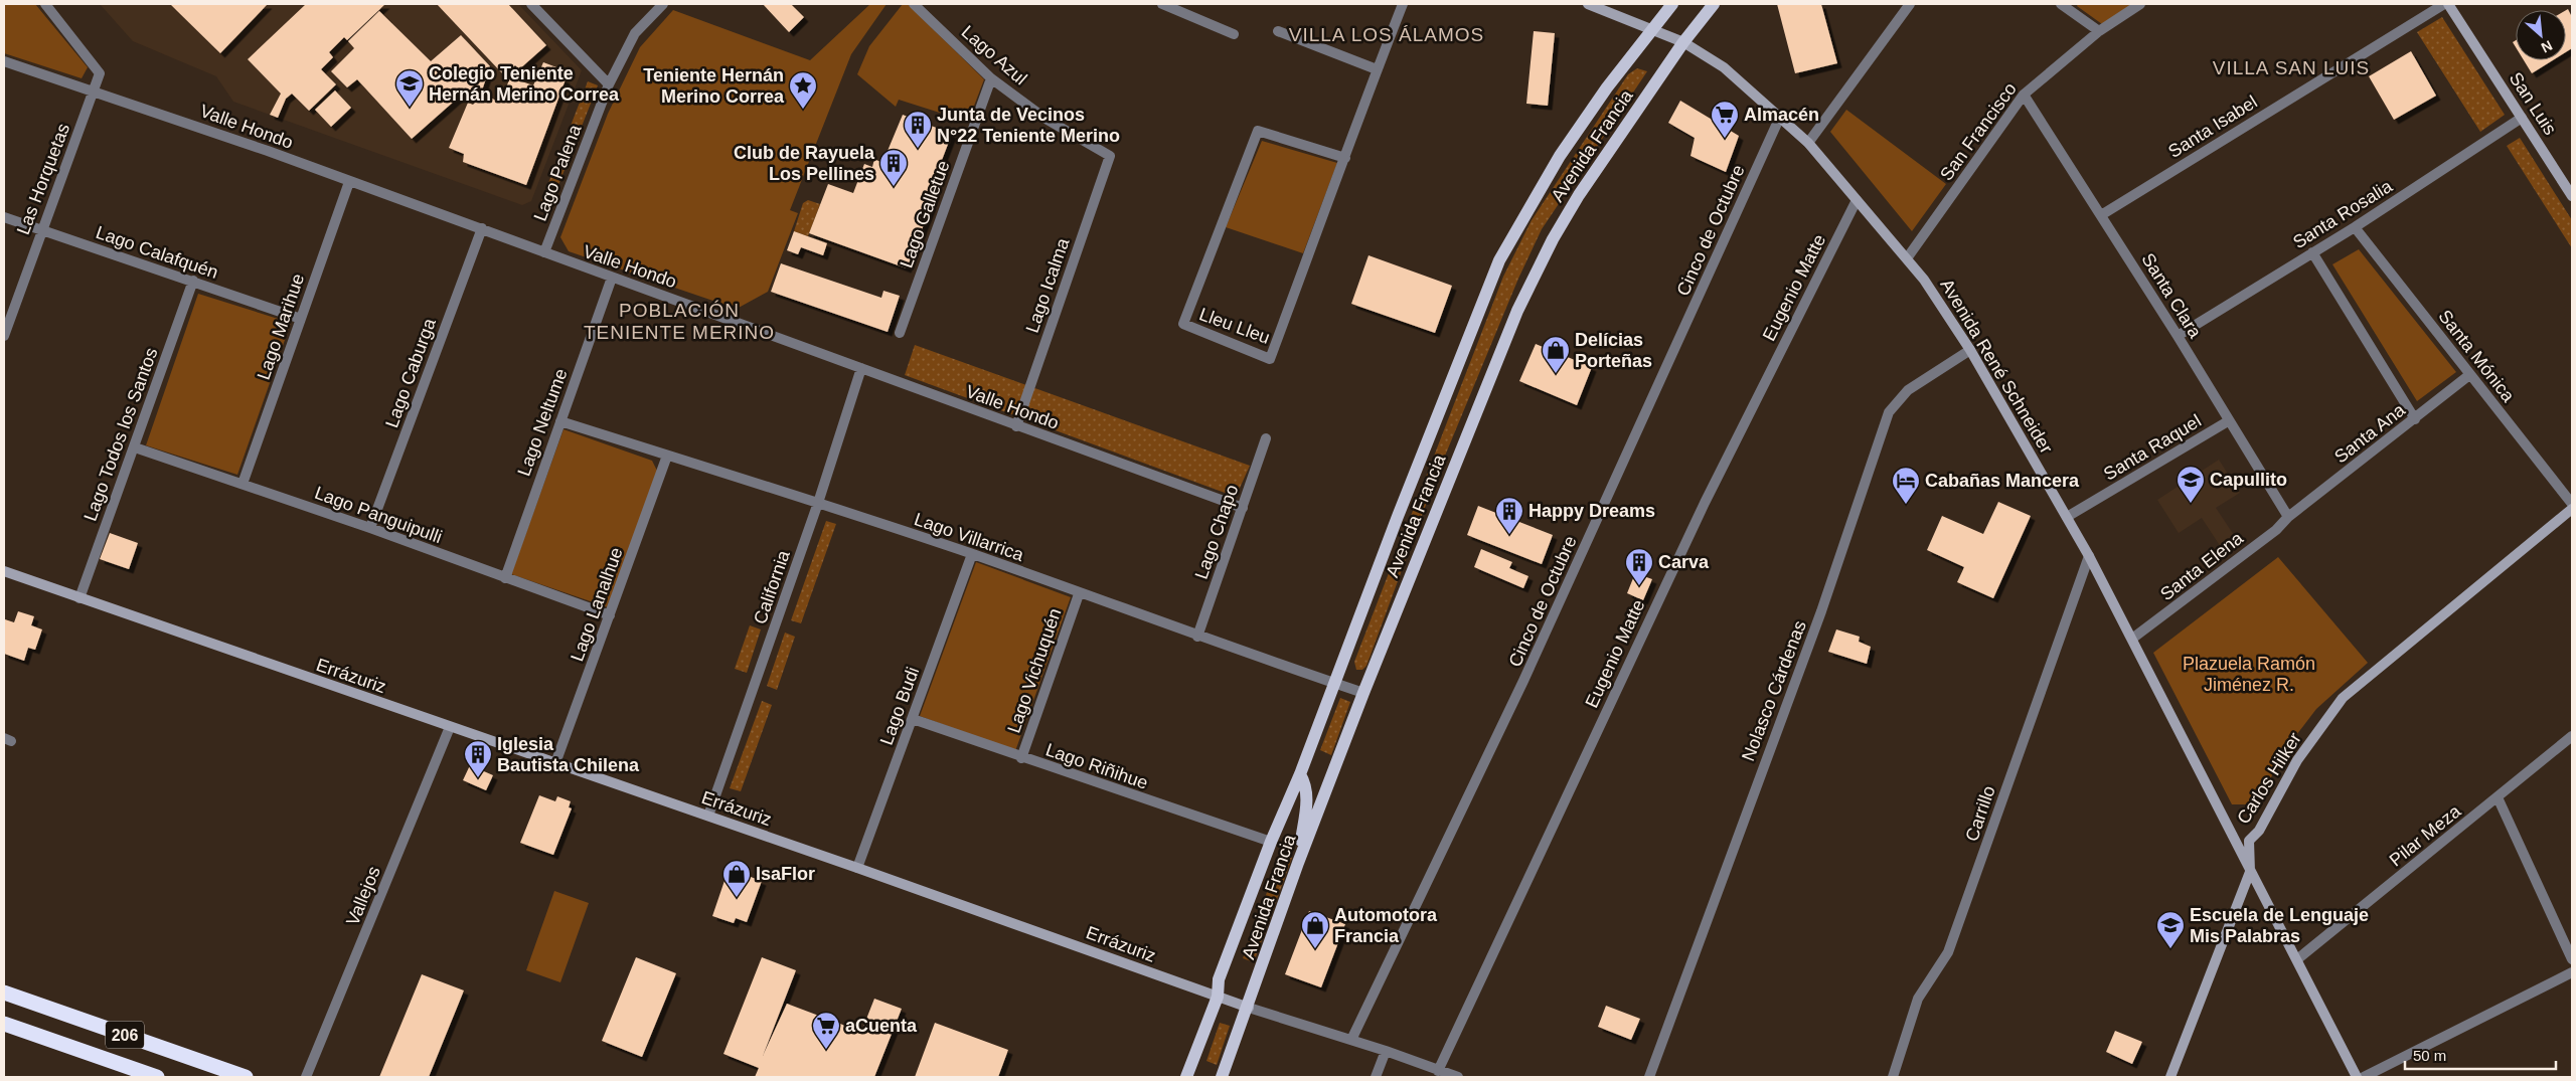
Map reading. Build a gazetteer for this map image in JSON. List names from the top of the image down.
{
  "streets": {
    "highway": ["206"],
    "main road": ["Avenida Francia"],
    "street": [
      "Lago Azul",
      "San Luis",
      "Valle Hondo",
      "Santa Isabel",
      "San Francisco",
      "Lago Palena",
      "Las Horquetas",
      "Lago Galletue",
      "Santa Rosalia",
      "Cinco de Octubre",
      "Lago Calafquén",
      "Lago Icalma",
      "Eugenio Matte",
      "Santa Clara",
      "Lleu Lleu",
      "Lago Marihue",
      "Santa Mónica",
      "Avenida René Schneider",
      "Lago Caburga",
      "Lago Neltume",
      "Santa Ana",
      "Lago Todos los Santos",
      "Santa Raquel",
      "Lago Panguipulli",
      "Lago Chapo",
      "Lago Villarrica",
      "Santa Elena",
      "California",
      "Lago Lanalhue",
      "Lago Vichuquén",
      "Errázuriz",
      "Nolasco Cárdenas",
      "Lago Budi",
      "Lago Riñihue",
      "Carlos Hilker",
      "Carrillo",
      "Pilar Meza",
      "Vallejos"
    ]
  },
  "crossings": [
    ["Lago Azul", "Lago Galletue"],
    ["Lago Azul", "Lago Icalma"],
    ["San Luis", "Santa Rosalia"],
    ["Valle Hondo", "Lago Palena"],
    ["Valle Hondo", "Las Horquetas"],
    ["Valle Hondo", "Lago Icalma"],
    ["Valle Hondo", "Lago Marihue"],
    ["Valle Hondo", "Lago Caburga"],
    ["Valle Hondo", "Lago Neltume"],
    ["Valle Hondo", "Lago Chapo"],
    ["Valle Hondo", "California"],
    ["Santa Isabel", "Santa Clara"],
    ["San Francisco", "Santa Clara"],
    ["San Francisco", "Avenida René Schneider"],
    ["Avenida Francia", "Avenida René Schneider"],
    ["Avenida Francia", "Lago Villarrica"],
    ["Avenida Francia", "Errázuriz"],
    ["Avenida Francia", "Lago Riñihue"],
    ["Las Horquetas", "Lago Calafquén"],
    ["Santa Rosalia", "Santa Clara"],
    ["Santa Rosalia", "Santa Mónica"],
    ["Cinco de Octubre", "Avenida René Schneider"],
    ["Cinco de Octubre", "Errázuriz"],
    ["Lago Calafquén", "Lago Marihue"],
    ["Lago Calafquén", "Lago Todos los Santos"],
    ["Eugenio Matte", "Avenida René Schneider"],
    ["Eugenio Matte", "Errázuriz"],
    ["Santa Clara", "Santa Ana"],
    ["Santa Clara", "Santa Raquel"],
    ["Santa Clara", "Santa Elena"],
    ["Lago Marihue", "Lago Panguipulli"],
    ["Santa Mónica", "Santa Ana"],
    ["Avenida René Schneider", "Santa Raquel"],
    ["Avenida René Schneider", "Santa Elena"],
    ["Avenida René Schneider", "Nolasco Cárdenas"],
    ["Avenida René Schneider", "Carlos Hilker"],
    ["Avenida René Schneider", "Carrillo"],
    ["Avenida René Schneider", "Pilar Meza"],
    ["Lago Caburga", "Lago Panguipulli"],
    ["Lago Neltume", "Lago Panguipulli"],
    ["Lago Neltume", "Lago Villarrica"],
    ["Santa Ana", "Santa Elena"],
    ["Lago Todos los Santos", "Lago Panguipulli"],
    ["Lago Todos los Santos", "Errázuriz"],
    ["Lago Panguipulli", "Lago Lanalhue"],
    ["Lago Chapo", "Lago Villarrica"],
    ["Lago Villarrica", "California"],
    ["Lago Villarrica", "Lago Lanalhue"],
    ["Lago Villarrica", "Lago Vichuquén"],
    ["Lago Villarrica", "Lago Budi"],
    ["California", "Errázuriz"],
    ["Lago Lanalhue", "Errázuriz"],
    ["Lago Vichuquén", "Lago Riñihue"],
    ["Errázuriz", "Lago Budi"],
    ["Errázuriz", "Vallejos"],
    ["Lago Budi", "Lago Riñihue"]
  ],
  "districts": ["VILLA LOS ÁLAMOS", "VILLA SAN LUIS", "POBLACIÓN TENIENTE MERINO"],
  "parks": ["Plazuela Ramón Jiménez R."],
  "places": {
    "school or university": ["Colegio Teniente Hernán Merino Correa", "Capullito", "Escuela de Lenguaje Mis Palabras"],
    "place": ["Teniente Hernán Merino Correa"],
    "supermarket": ["Almacén", "aCuenta"],
    "building": [
      "Junta de Vecinos N°22 Teniente Merino",
      "Club de Rayuela Los Pellines",
      "Happy Dreams",
      "Carva",
      "Iglesia Bautista Chilena"
    ],
    "shop": ["Delícias Porteñas", "IsaFlor", "Automotora Francia"],
    "hotel": ["Cabañas Mancera"]
  },
  "scale_bar": "50 m",
  "north": "bottom right"
}
